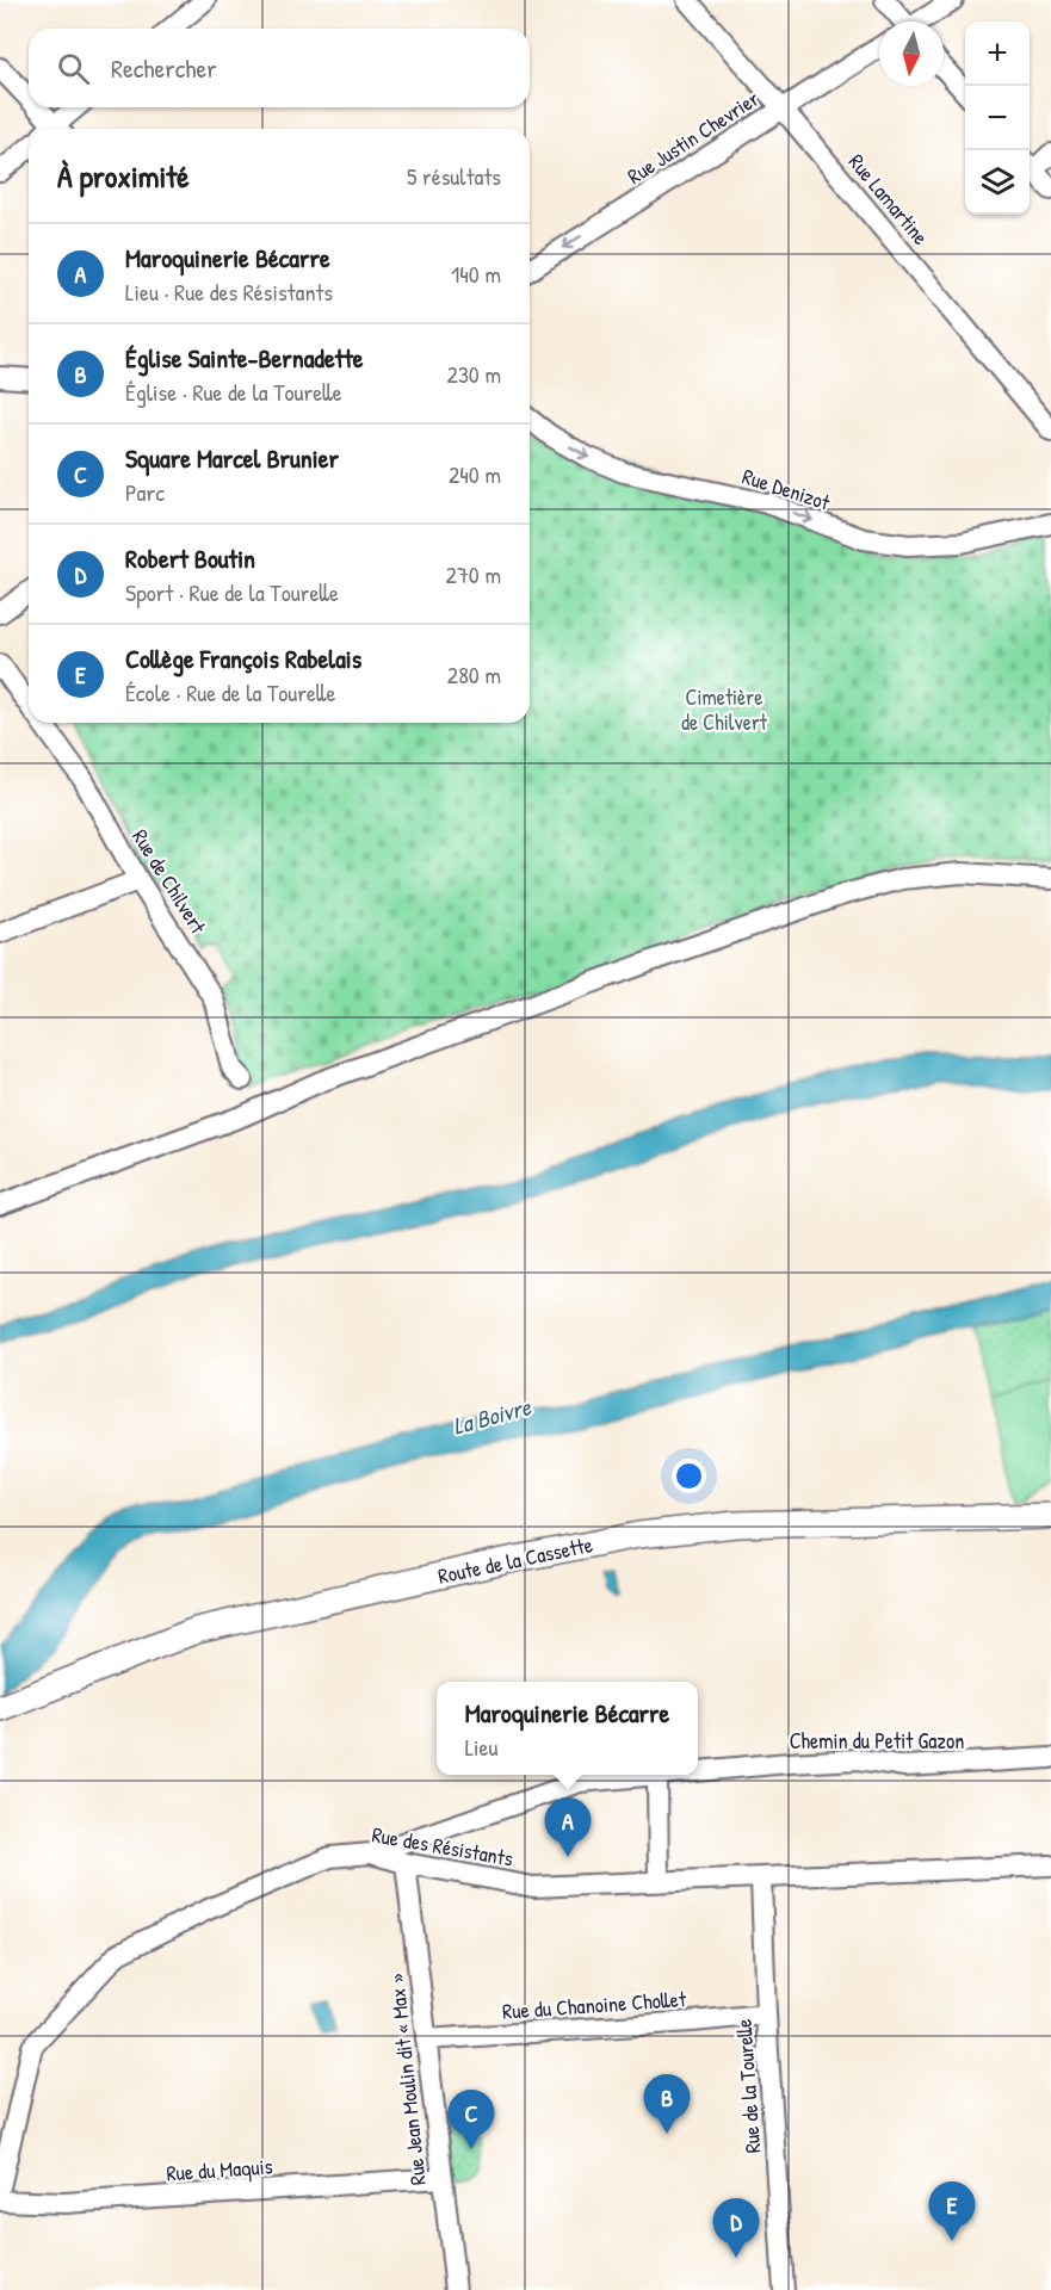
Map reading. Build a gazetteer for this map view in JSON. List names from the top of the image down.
{
  "streets": {
    "street": [
      "Rue Justin Chevrier",
      "Rue Lamartine",
      "Rue Denizot",
      "Rue de Chilvert",
      "Route de la Cassette",
      "Chemin du Petit Gazon",
      "Rue des Résistants",
      "Rue du Chanoine Chollet",
      "Rue Jean Moulin dit « Max »",
      "Rue de la Tourelle",
      "Rue du Maquis"
    ]
  },
  "crossings": [
    ["Rue Justin Chevrier", "Rue Lamartine"],
    ["Chemin du Petit Gazon", "Rue des Résistants"],
    ["Rue des Résistants", "Rue Jean Moulin dit « Max »"],
    ["Rue des Résistants", "Rue de la Tourelle"],
    ["Rue du Chanoine Chollet", "Rue Jean Moulin dit « Max »"],
    ["Rue du Chanoine Chollet", "Rue de la Tourelle"],
    ["Rue Jean Moulin dit « Max »", "Rue du Maquis"]
  ],
  "one_way": ["Rue Justin Chevrier", "Rue Denizot"],
  "water": ["La Boivre"],
  "parks": ["Cimetière de Chilvert"],
  "north": "bottom",
  "page": {
    "map_buttons": ["+", "−"],
    "search": "Rechercher",
    "heading": ["À proximité", "5 résultats"],
    "list": [
      {
        "mark": "A",
        "name": "Maroquinerie Bécarre",
        "note": "Lieu · Rue des Résistants",
        "value": "140 m"
      },
      {
        "mark": "B",
        "name": "Église Sainte-Bernadette",
        "note": "Église · Rue de la Tourelle",
        "value": "230 m"
      },
      {
        "mark": "C",
        "name": "Square Marcel Brunier",
        "note": "Parc",
        "value": "240 m"
      },
      {
        "mark": "D",
        "name": "Robert Boutin",
        "note": "Sport · Rue de la Tourelle",
        "value": "270 m"
      },
      {
        "mark": "E",
        "name": "Collège François Rabelais",
        "note": "École · Rue de la Tourelle",
        "value": "280 m"
      }
    ],
    "popup": ["Maroquinerie Bécarre", "Lieu"],
    "pins": [
      "A",
      "B",
      "C",
      "E",
      "D"
    ]
  }
}
